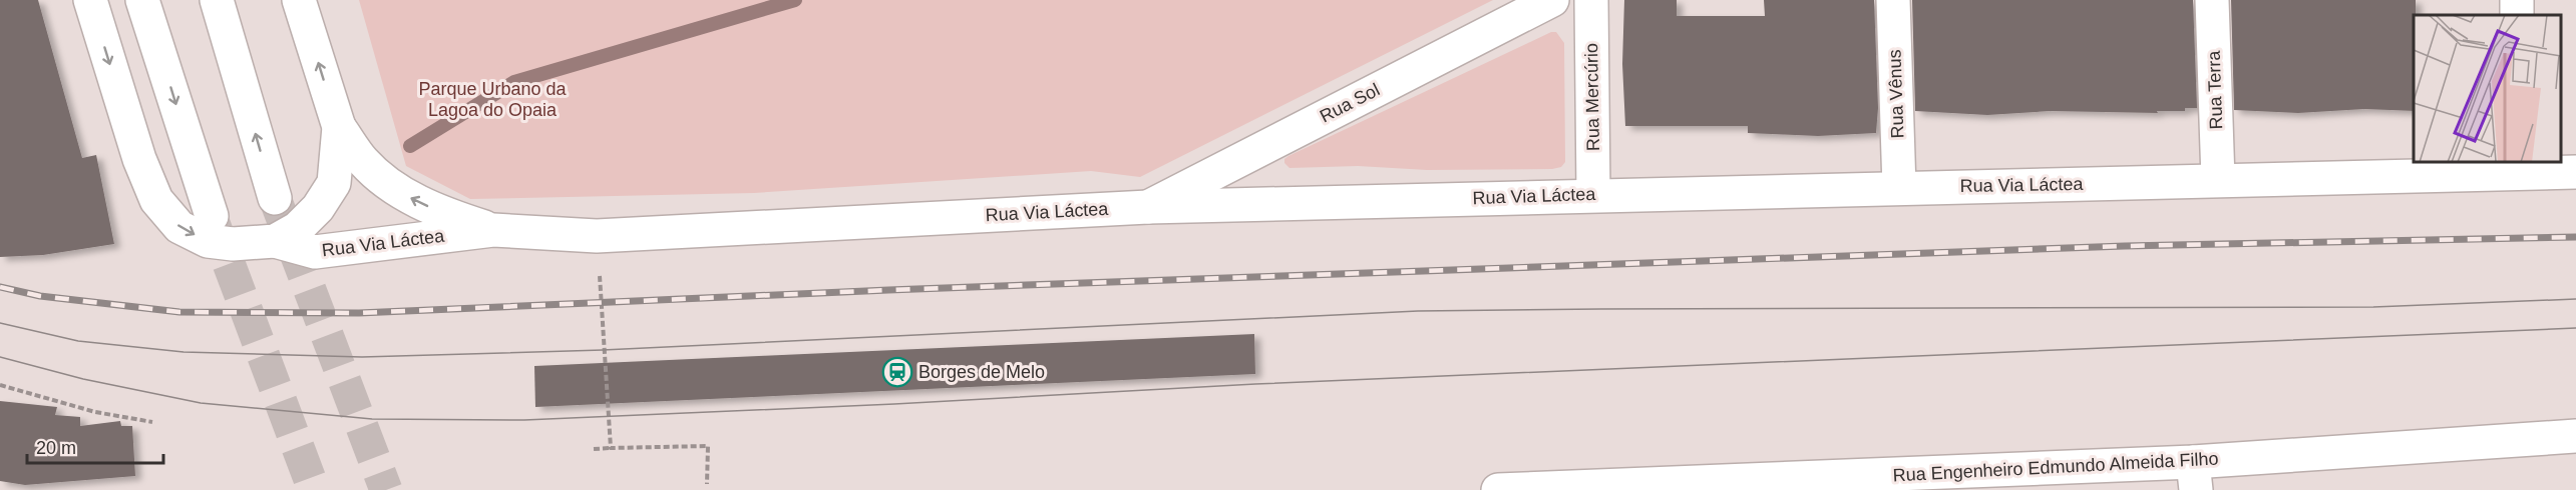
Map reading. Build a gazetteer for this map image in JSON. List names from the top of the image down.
{
  "streets": {
    "street": [
      "Rua Terra",
      "Rua Vênus",
      "Rua Mercúrio",
      "Rua Sol",
      "Rua Via Láctea",
      "Rua Engenheiro Edmundo Almeida Filho"
    ]
  },
  "crossings": [
    ["Rua Terra", "Rua Via Láctea"],
    ["Rua Vênus", "Rua Via Láctea"],
    ["Rua Mercúrio", "Rua Via Láctea"],
    ["Rua Sol", "Rua Via Láctea"]
  ],
  "parks": ["Parque Urbano da Lagoa do Opaia"],
  "places": {
    "station": ["Borges de Melo"]
  },
  "scale_bar": "20 m"
}
